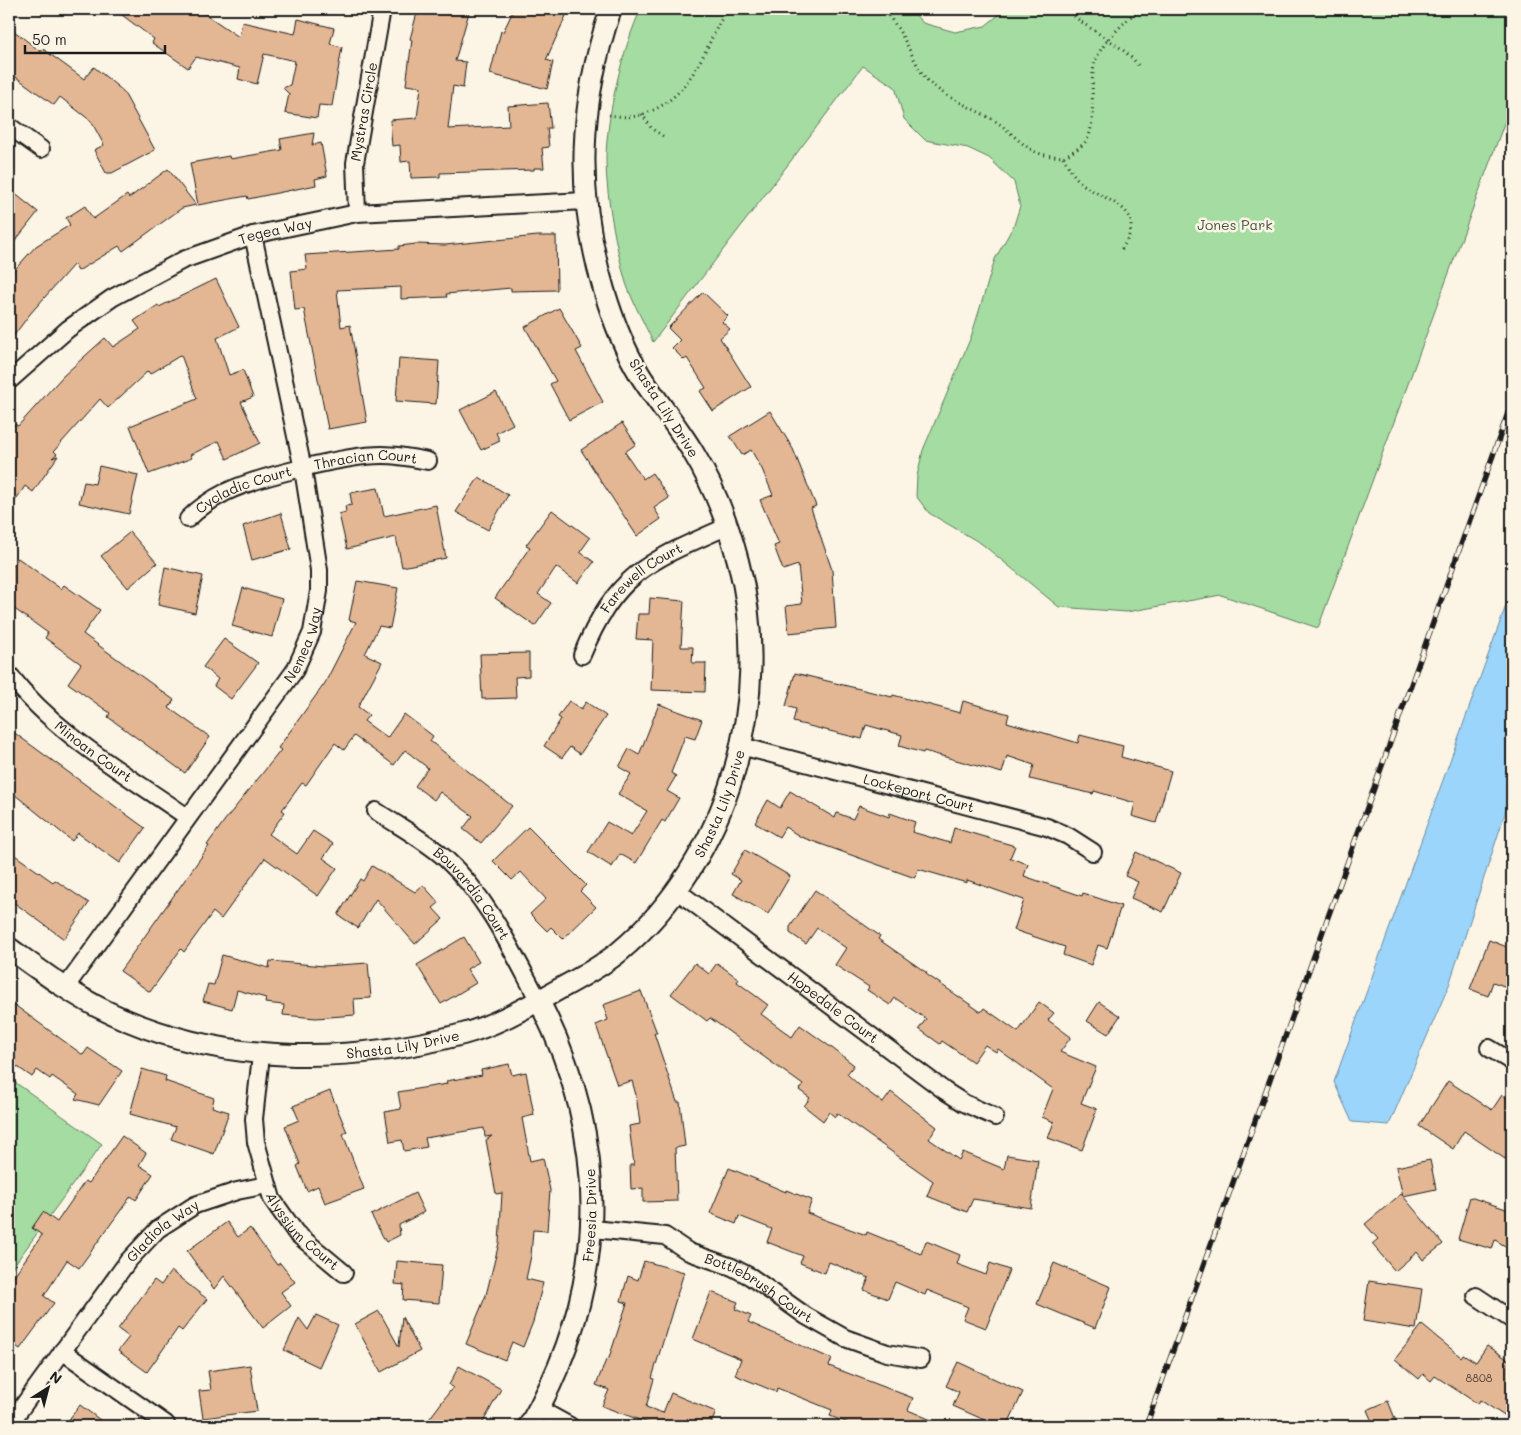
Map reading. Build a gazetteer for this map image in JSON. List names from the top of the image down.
{
  "streets": {
    "street": [
      "Mystras Circle",
      "Tegea Way",
      "Shasta Lily Drive",
      "Thracian Court",
      "Cycladic Court",
      "Farewell Court",
      "Nemea Way",
      "Minoan Court",
      "Lockeport Court",
      "Bouvardia Court",
      "Hopedale Court",
      "Freesia Drive",
      "Alyssium Court",
      "Gladiola Way",
      "Bottlebrush Court"
    ]
  },
  "crossings": [
    ["Mystras Circle", "Tegea Way"],
    ["Tegea Way", "Shasta Lily Drive"],
    ["Tegea Way", "Nemea Way"],
    ["Shasta Lily Drive", "Farewell Court"],
    ["Shasta Lily Drive", "Nemea Way"],
    ["Shasta Lily Drive", "Lockeport Court"],
    ["Shasta Lily Drive", "Bouvardia Court"],
    ["Shasta Lily Drive", "Hopedale Court"],
    ["Shasta Lily Drive", "Freesia Drive"],
    ["Thracian Court", "Cycladic Court"],
    ["Thracian Court", "Nemea Way"],
    ["Cycladic Court", "Nemea Way"],
    ["Nemea Way", "Minoan Court"],
    ["Bouvardia Court", "Freesia Drive"],
    ["Freesia Drive", "Bottlebrush Court"],
    ["Alyssium Court", "Gladiola Way"]
  ],
  "parks": ["Jones Park"],
  "house_numbers": ["8808"],
  "scale_bar": "50 m",
  "north": "top right"
}
